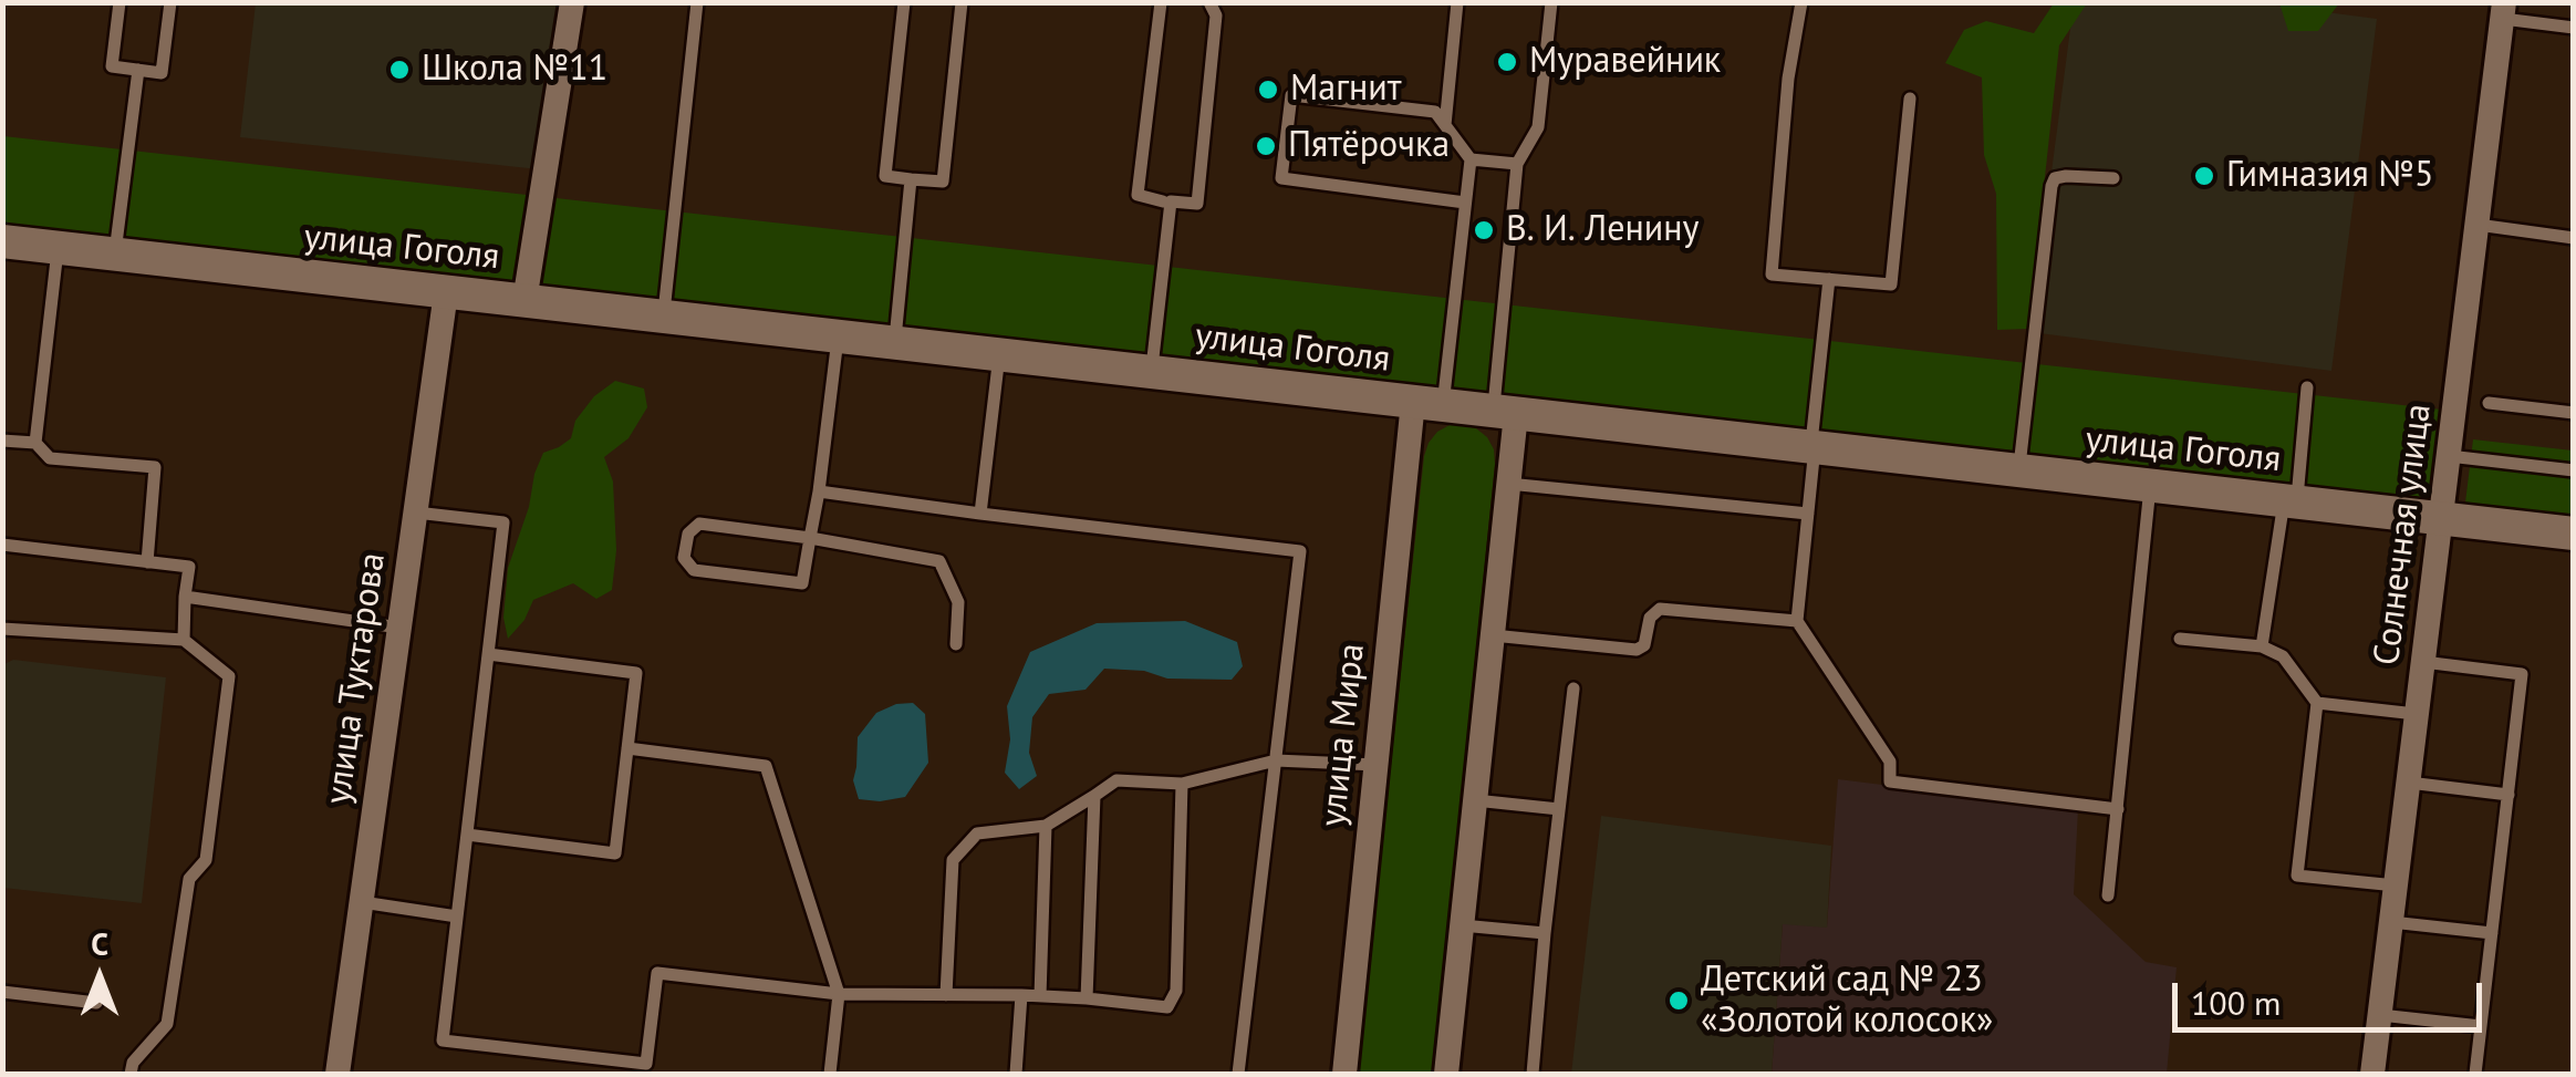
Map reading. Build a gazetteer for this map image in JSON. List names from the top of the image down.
{
  "streets": {
    "main road": ["улица Гоголя"],
    "street": ["Солнечная улица", "улица Туктарова", "улица Мира"]
  },
  "crossings": [
    ["улица Гоголя", "Солнечная улица"],
    ["улица Гоголя", "улица Туктарова"],
    ["улица Гоголя", "улица Мира"]
  ],
  "places": [
    "Муравейник",
    "Школа №11",
    "Магнит",
    "Пятёрочка",
    "Гимназия №5",
    "В. И. Ленину",
    "Детский сад № 23 «Золотой колосок»"
  ],
  "scale_bar": "100 m",
  "north": "top"
}
